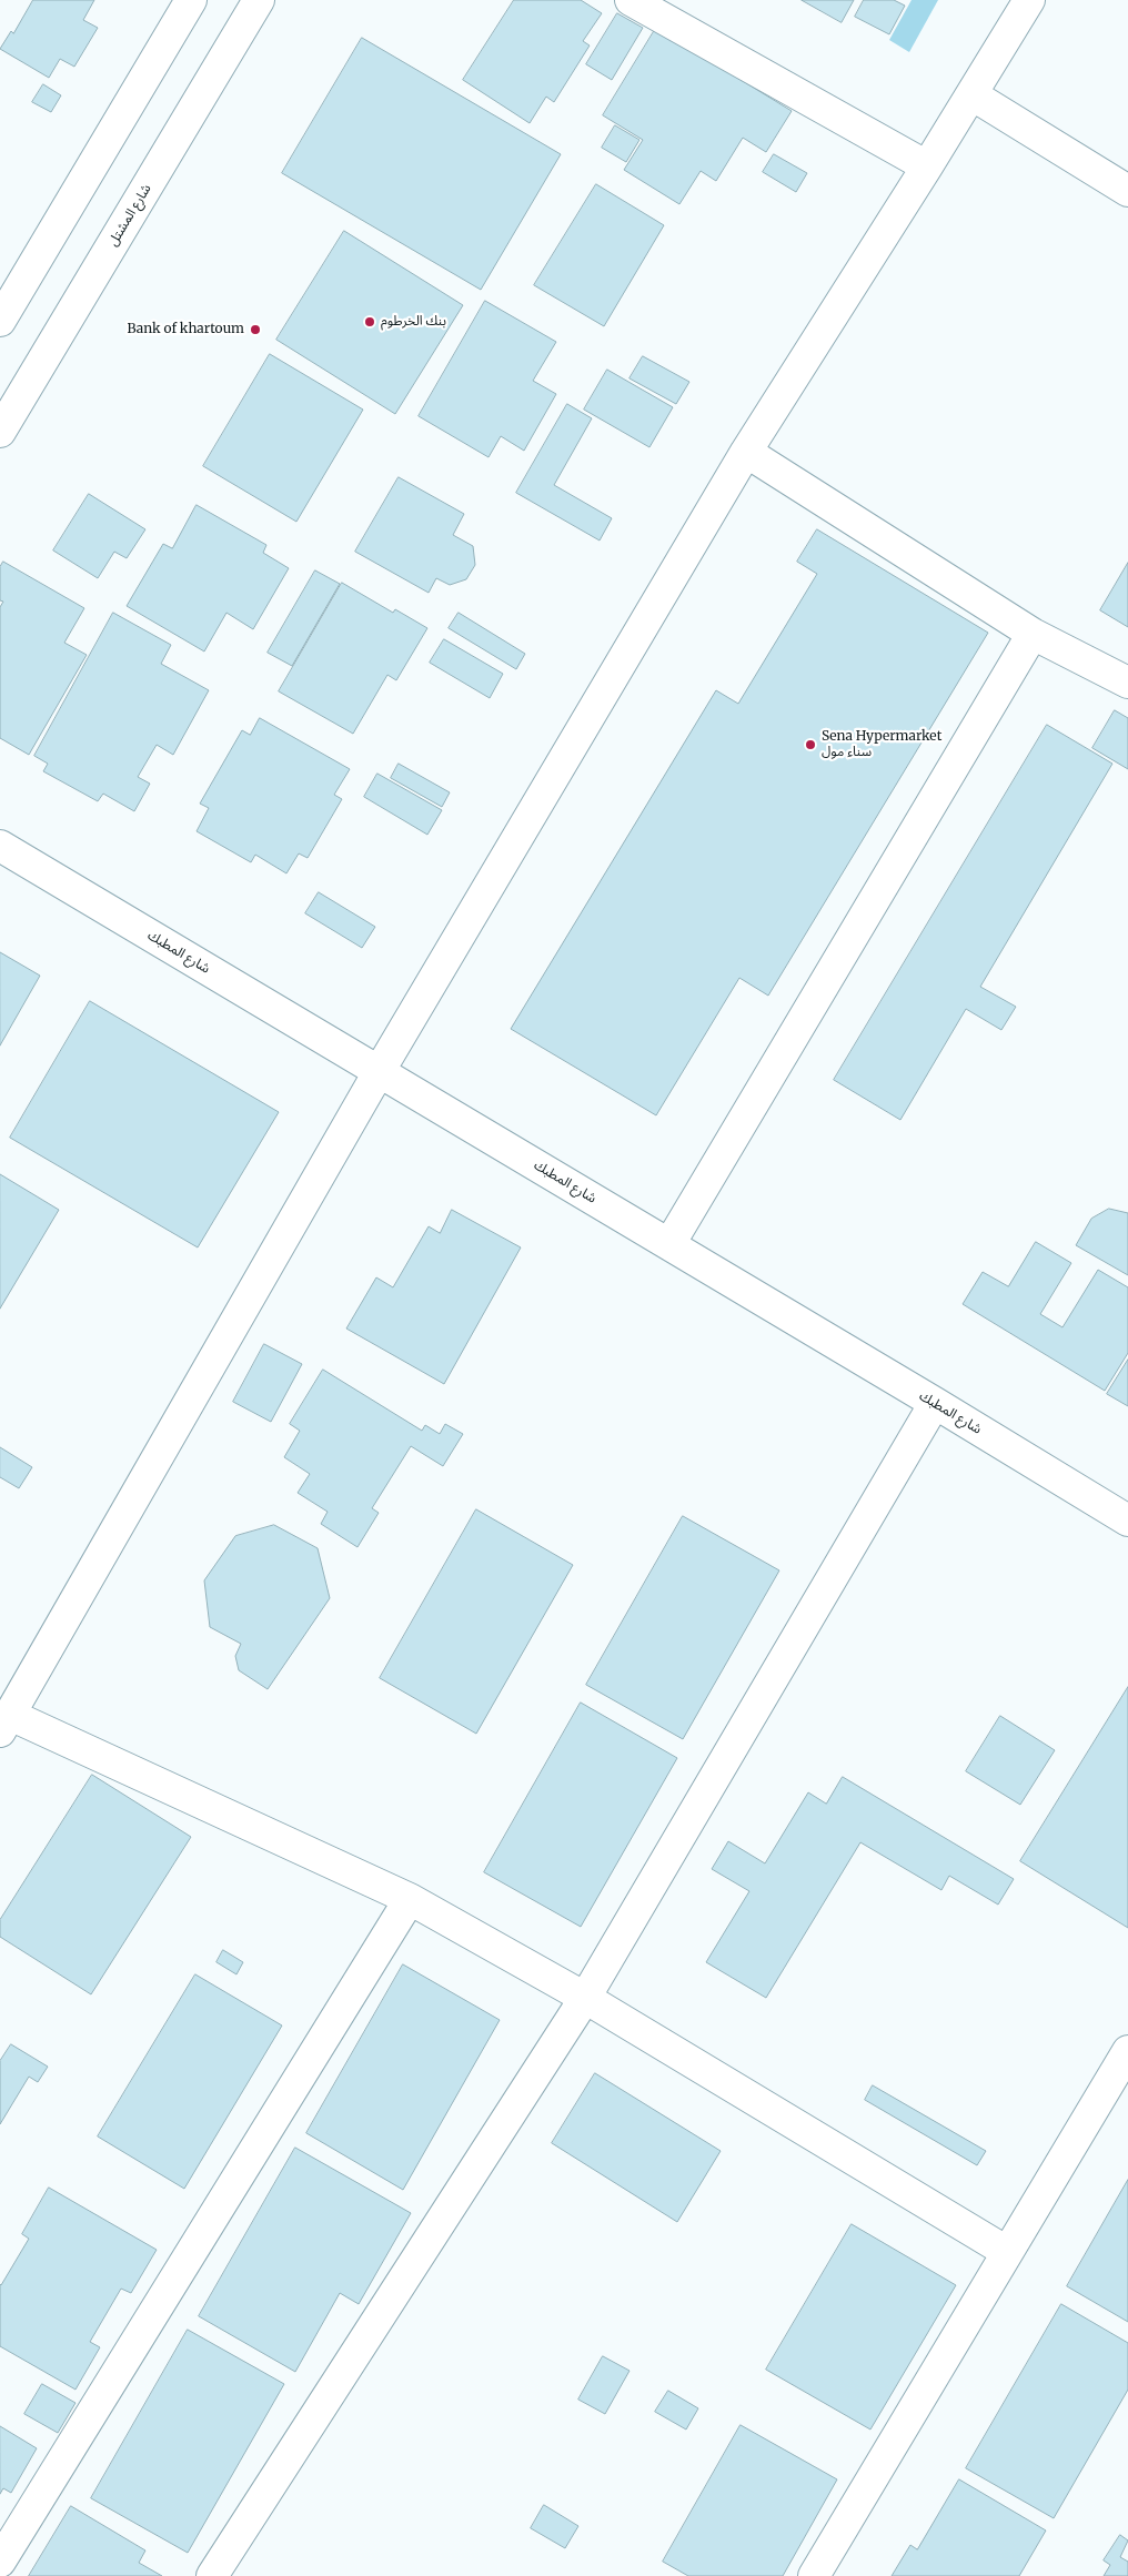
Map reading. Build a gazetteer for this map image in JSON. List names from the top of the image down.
{
  "streets": {
    "street": ["شارع المشتل", "شارع المطبك"]
  },
  "places": ["بنك الخرطوم", "Bank of khartoum", "Sena Hypermarket سناء مول"]
}
